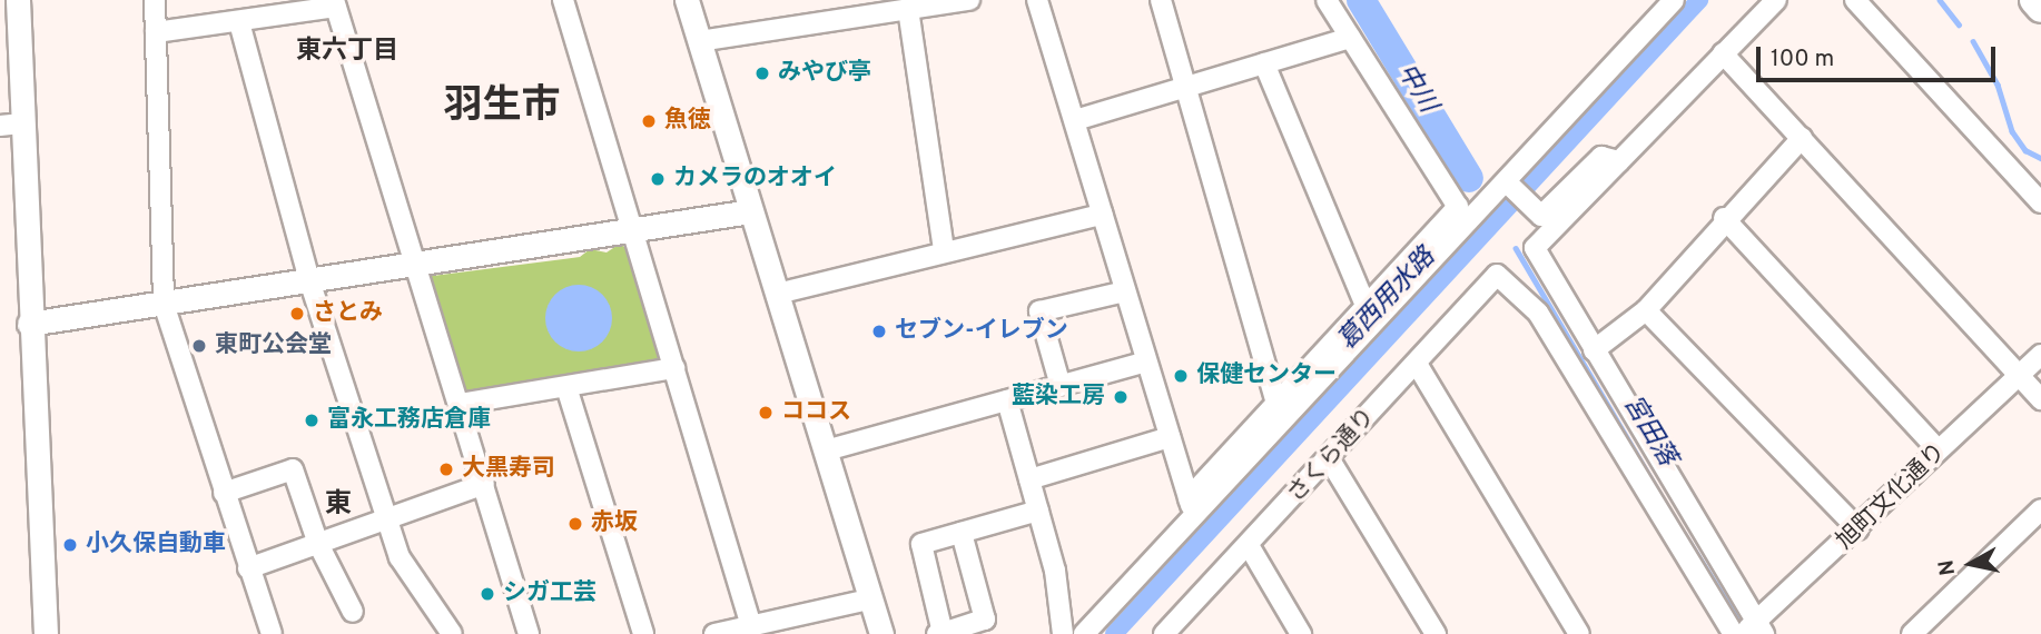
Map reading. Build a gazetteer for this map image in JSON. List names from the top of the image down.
{
  "streets": {
    "street": ["さくら通り", "旭町文化通り"]
  },
  "crossings": [
    ["さくら通り", "旭町文化通り"]
  ],
  "districts": ["東六丁目", "羽生市", "東"],
  "water": ["中川", "葛西用水路", "宮田落"],
  "places": [
    "みやび亭",
    "魚徳",
    "カメラのオオイ",
    "さとみ",
    "セブン-イレブン",
    "東町公会堂",
    "保健センター",
    "藍染工房",
    "ココス",
    "富永工務店倉庫",
    "大黒寿司",
    "赤坂",
    "小久保自動車",
    "シガ工芸"
  ],
  "scale_bar": "100 m",
  "north": "left"
}
